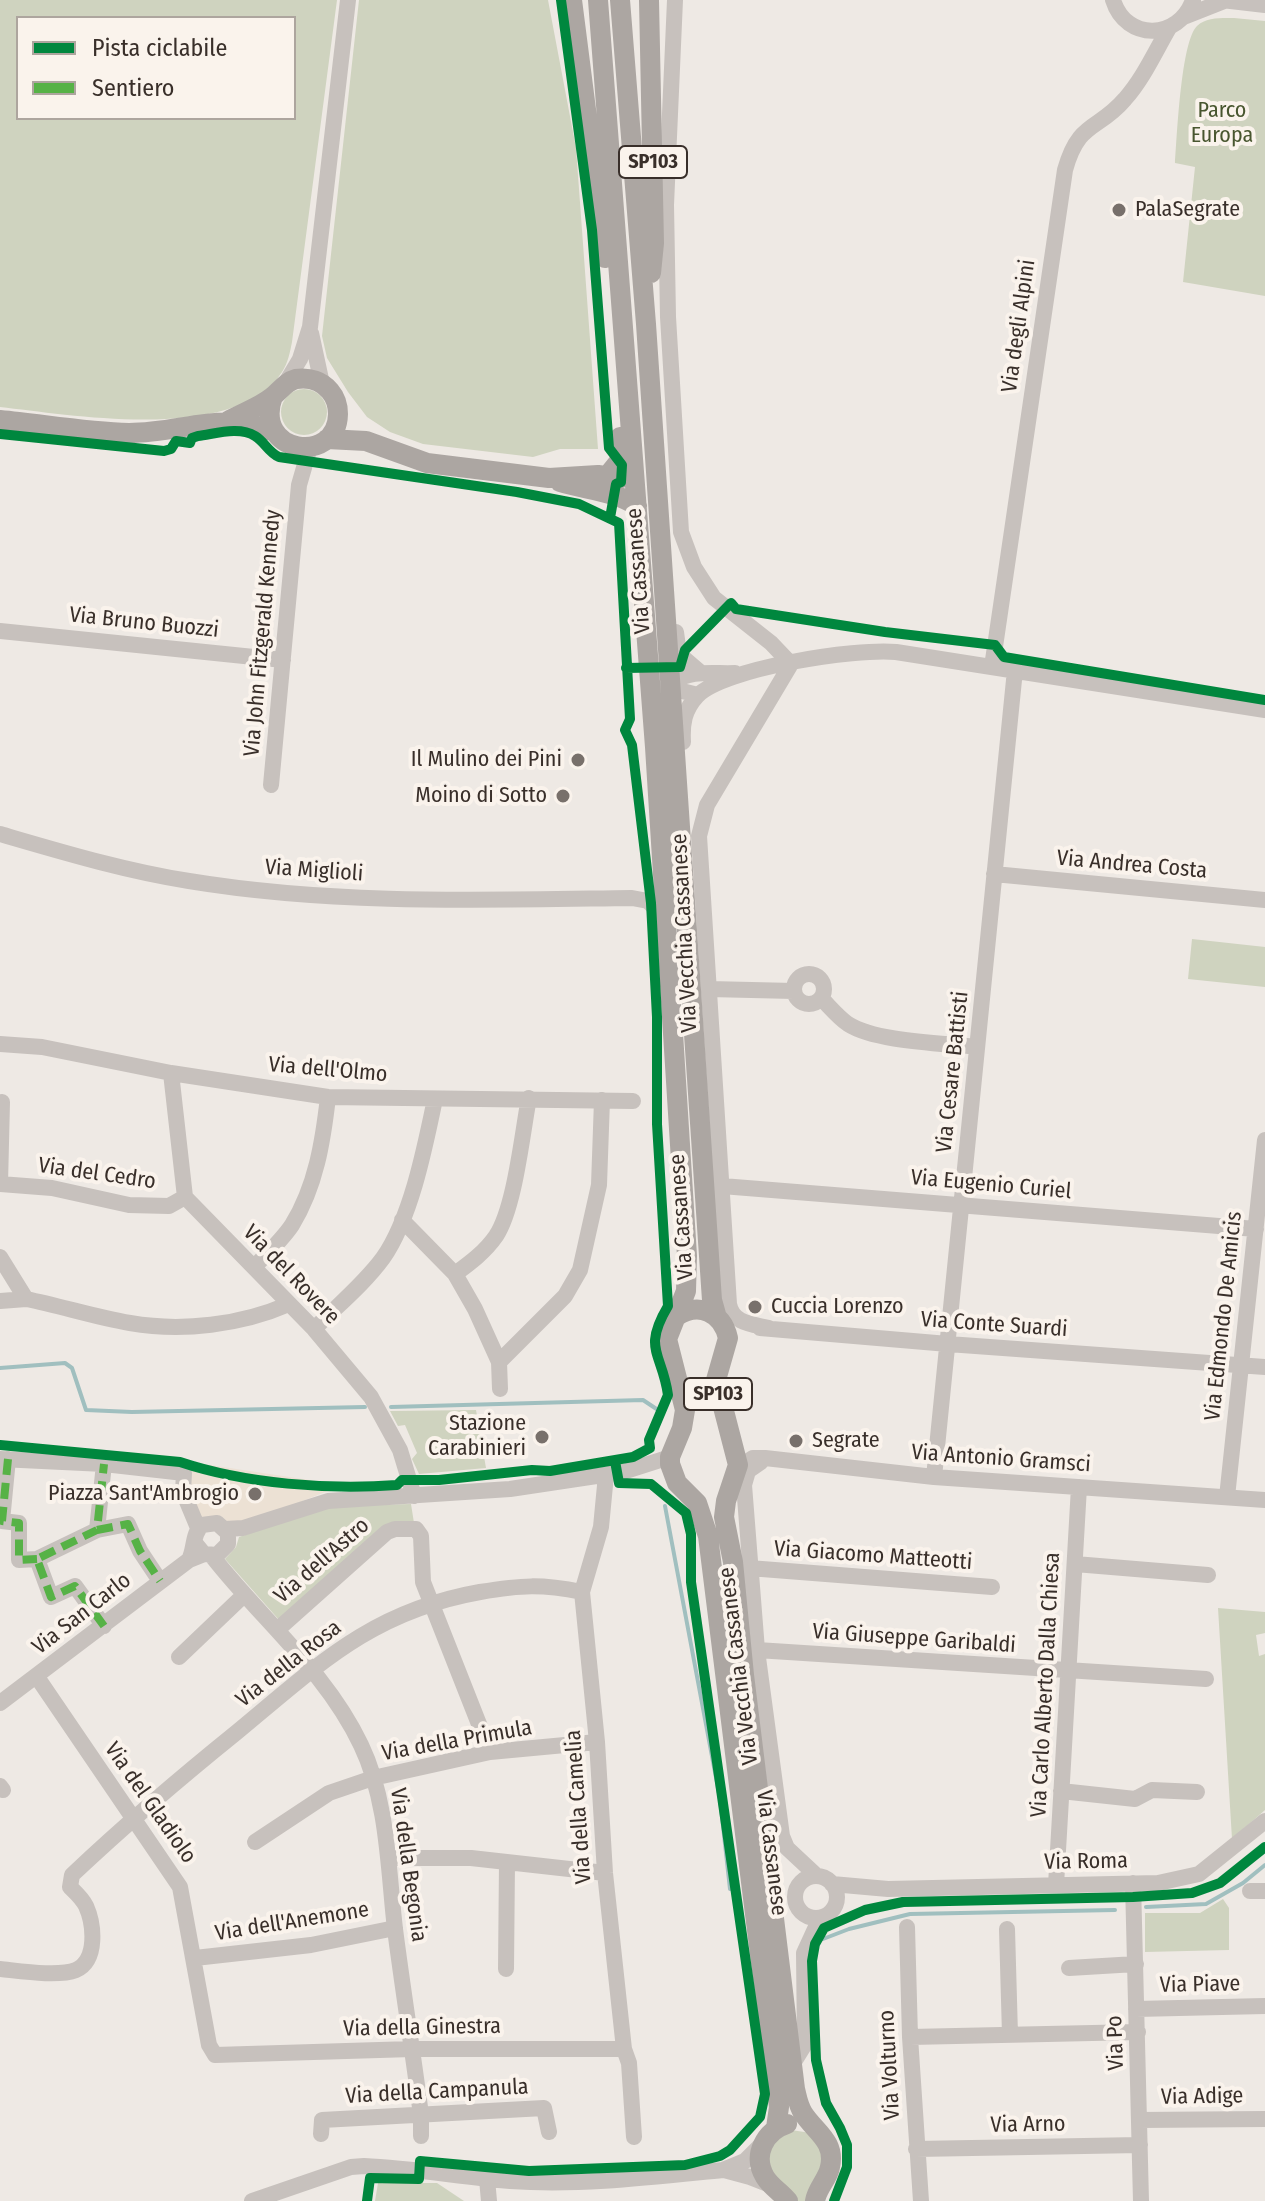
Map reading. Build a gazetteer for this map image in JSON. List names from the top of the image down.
{
  "streets": {
    "main road": ["SP103", "Via Cassanese"],
    "street": [
      "Via degli Alpini",
      "Via Bruno Buozzi",
      "Via John Fitzgerald Kennedy",
      "Via Andrea Costa",
      "Via Miglioli",
      "Via Vecchia Cassanese",
      "Via dell'Olmo",
      "Via Cesare Battisti",
      "Via del Cedro",
      "Via Eugenio Curiel",
      "Via del Rovere",
      "Via Edmondo De Amicis",
      "Via Conte Suardi",
      "Via Antonio Gramsci",
      "Via Giacomo Matteotti",
      "Via dell'Astro",
      "Via San Carlo",
      "Via Giuseppe Garibaldi",
      "Via della Rosa",
      "Via Carlo Alberto Dalla Chiesa",
      "Via della Primula",
      "Via del Gladiolo",
      "Via della Camelia",
      "Via Roma",
      "Via della Begonia",
      "Via dell'Anemone",
      "Via Piave",
      "Via della Ginestra",
      "Via Po",
      "Via Volturno",
      "Via della Campanula",
      "Via Adige",
      "Via Arno"
    ]
  },
  "crossings": [
    ["SP103", "Via Cassanese"],
    ["Via Cassanese", "Via Conte Suardi"],
    ["Via Cassanese", "Via Antonio Gramsci"],
    ["Via Cassanese", "Via San Carlo"],
    ["Via Bruno Buozzi", "Via John Fitzgerald Kennedy"],
    ["Via Andrea Costa", "Via Cesare Battisti"],
    ["Via Vecchia Cassanese", "Via Eugenio Curiel"],
    ["Via Vecchia Cassanese", "Via Conte Suardi"],
    ["Via Vecchia Cassanese", "Via Antonio Gramsci"],
    ["Via Vecchia Cassanese", "Via Giacomo Matteotti"],
    ["Via Vecchia Cassanese", "Via Giuseppe Garibaldi"],
    ["Via Vecchia Cassanese", "Via Roma"],
    ["Via Cesare Battisti", "Via Eugenio Curiel"],
    ["Via Cesare Battisti", "Via Conte Suardi"],
    ["Via Cesare Battisti", "Via Antonio Gramsci"],
    ["Via del Cedro", "Via del Rovere"],
    ["Via Eugenio Curiel", "Via Edmondo De Amicis"],
    ["Via del Rovere", "Via San Carlo"],
    ["Via Edmondo De Amicis", "Via Conte Suardi"],
    ["Via Edmondo De Amicis", "Via Antonio Gramsci"],
    ["Via Antonio Gramsci", "Via Carlo Alberto Dalla Chiesa"],
    ["Via dell'Astro", "Via della Rosa"],
    ["Via dell'Astro", "Via della Begonia"],
    ["Via San Carlo", "Via del Gladiolo"],
    ["Via San Carlo", "Via della Camelia"],
    ["Via San Carlo", "Via della Begonia"],
    ["Via Giuseppe Garibaldi", "Via Carlo Alberto Dalla Chiesa"],
    ["Via della Rosa", "Via del Gladiolo"],
    ["Via della Rosa", "Via della Camelia"],
    ["Via della Rosa", "Via della Begonia"],
    ["Via Carlo Alberto Dalla Chiesa", "Via Roma"],
    ["Via della Primula", "Via della Camelia"],
    ["Via della Primula", "Via della Begonia"],
    ["Via del Gladiolo", "Via dell'Anemone"],
    ["Via del Gladiolo", "Via della Ginestra"],
    ["Via della Camelia", "Via della Ginestra"],
    ["Via Roma", "Via Po"],
    ["Via della Begonia", "Via dell'Anemone"],
    ["Via della Begonia", "Via della Ginestra"],
    ["Via della Begonia", "Via della Campanula"],
    ["Via Piave", "Via Po"],
    ["Via Po", "Via Adige"],
    ["Via Po", "Via Arno"],
    ["Via Volturno", "Via Arno"]
  ],
  "parks": ["Parco Europa"],
  "places": [
    "PalaSegrate",
    "Il Mulino dei Pini",
    "Moino di Sotto",
    "Cuccia Lorenzo",
    "Stazione Carabinieri",
    "Segrate",
    "Piazza Sant'Ambrogio"
  ],
  "legend": ["Pista ciclabile", "Sentiero"]
}
